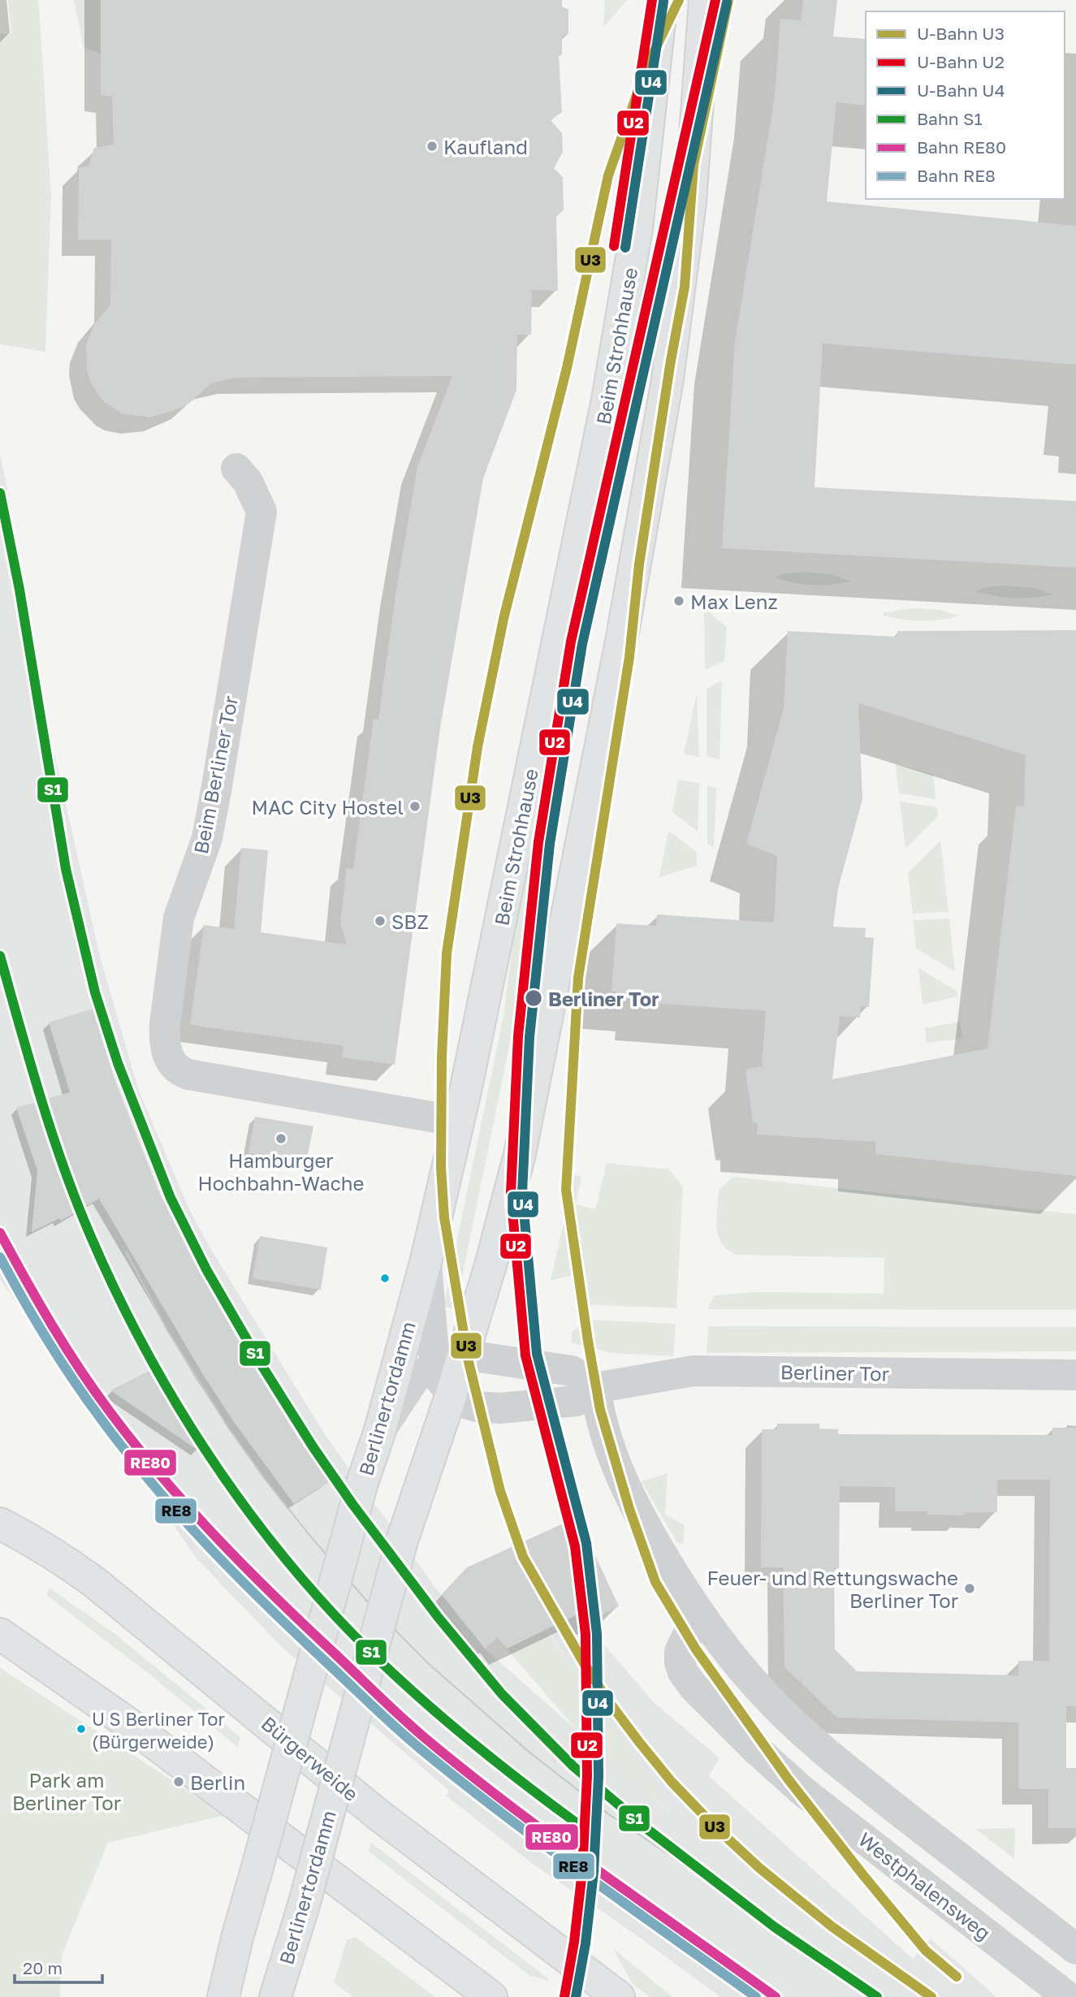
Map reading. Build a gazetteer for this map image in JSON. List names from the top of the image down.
{
  "streets": {
    "main road": ["Beim Strohhause", "Berlinertordamm", "Bürgerweide"],
    "street": ["Beim Berliner Tor", "Berliner Tor", "Westphalensweg"]
  },
  "crossings": [
    ["Beim Strohhause", "Beim Berliner Tor"],
    ["Beim Strohhause", "Berlinertordamm"],
    ["Beim Berliner Tor", "Berlinertordamm"],
    ["Berliner Tor", "Berlinertordamm"]
  ],
  "parks": ["Park am Berliner Tor"],
  "places": [
    "Kaufland",
    "Max Lenz",
    "MAC City Hostel",
    "SBZ",
    "Berliner Tor",
    "Hamburger Hochbahn-Wache",
    "Feuer- und Rettungswache Berliner Tor",
    "U S Berliner Tor (Bürgerweide)",
    "Berlin"
  ],
  "lines": [
    "metro line U3",
    "metro line U2",
    "metro line U4",
    "rail line S1",
    "rail line RE80",
    "rail line RE8"
  ],
  "legend": [
    "U-Bahn U3",
    "U-Bahn U2",
    "U-Bahn U4",
    "Bahn S1",
    "Bahn RE80",
    "Bahn RE8"
  ],
  "scale_bar": "20 m"
}
